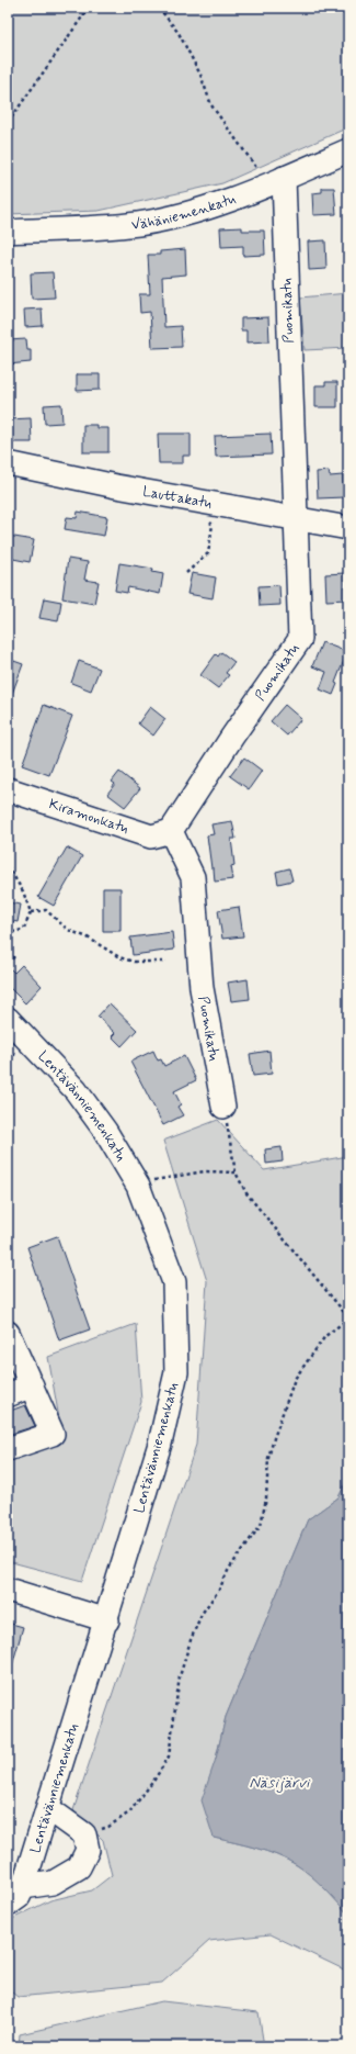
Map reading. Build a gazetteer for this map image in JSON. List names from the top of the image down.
{
  "streets": {
    "street": [
      "Vähäniemenkatu",
      "Puomikatu",
      "Lauttakatu",
      "Kiramonkatu",
      "Lentävänniemenkatu"
    ]
  },
  "crossings": [
    ["Vähäniemenkatu", "Puomikatu"],
    ["Puomikatu", "Lauttakatu"],
    ["Puomikatu", "Kiramonkatu"]
  ],
  "water": ["Näsijärvi"]
}
